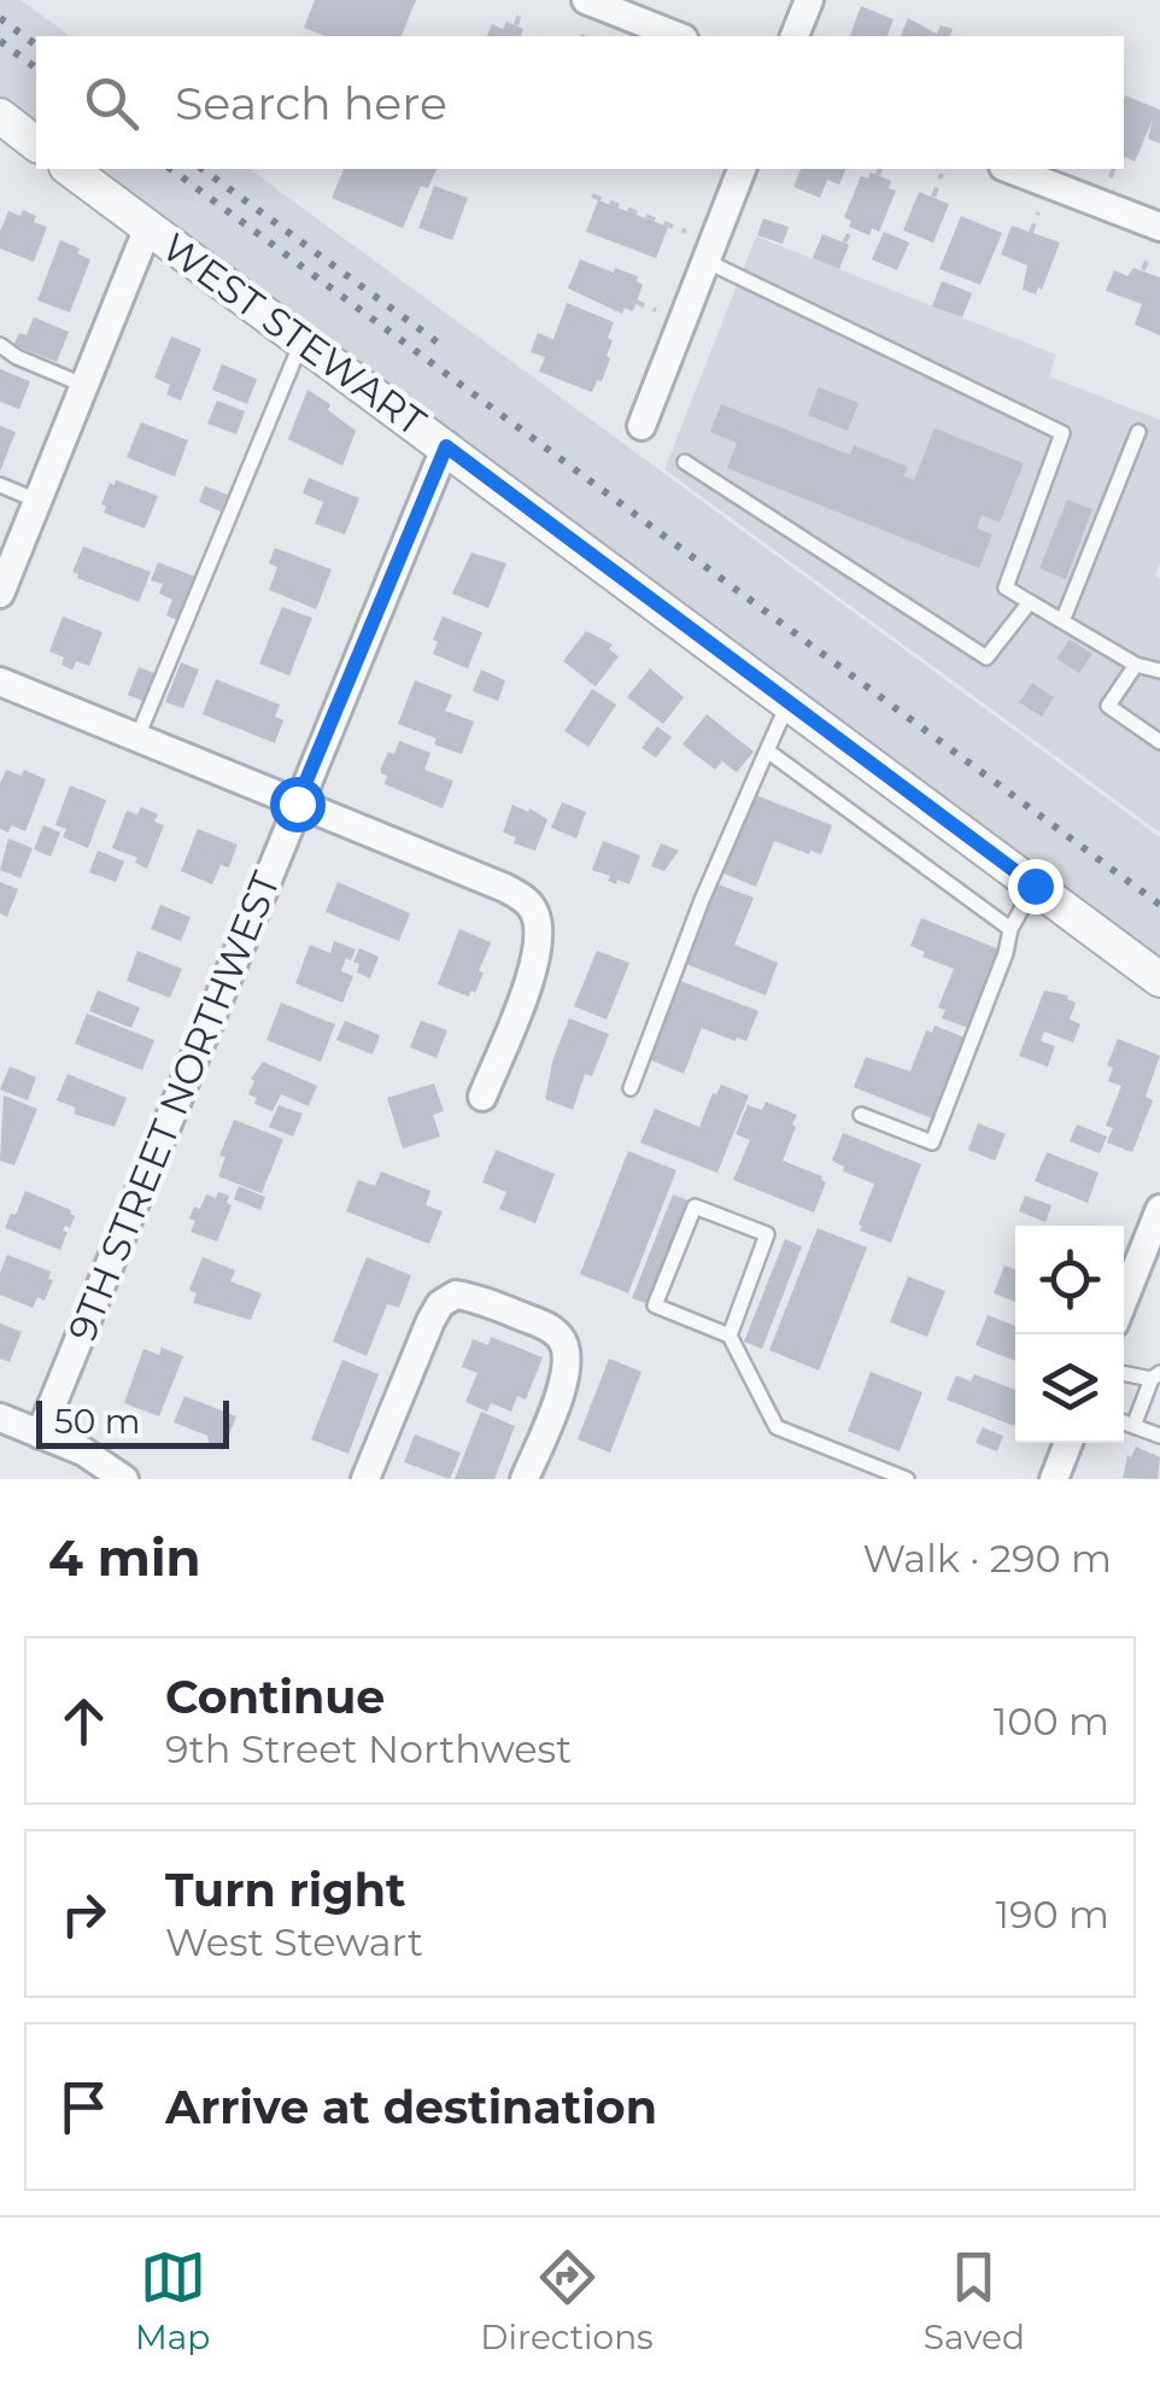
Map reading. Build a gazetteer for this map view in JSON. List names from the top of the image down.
{
  "streets": {
    "street": ["WEST STEWART", "9TH STREET NORTHWEST"]
  },
  "crossings": [
    ["WEST STEWART", "9TH STREET NORTHWEST"]
  ],
  "scale_bar": "50 m",
  "page": {
    "search": "Search here",
    "scale": "50 m",
    "heading": ["4 min", "Walk · 290 m"],
    "list": [
      ["Continue", "9th Street Northwest", "100 m"],
      ["Turn right", "West Stewart", "190 m"],
      "Arrive at destination"
    ],
    "nav": ["Map", "Directions", "Saved"]
  }
}
